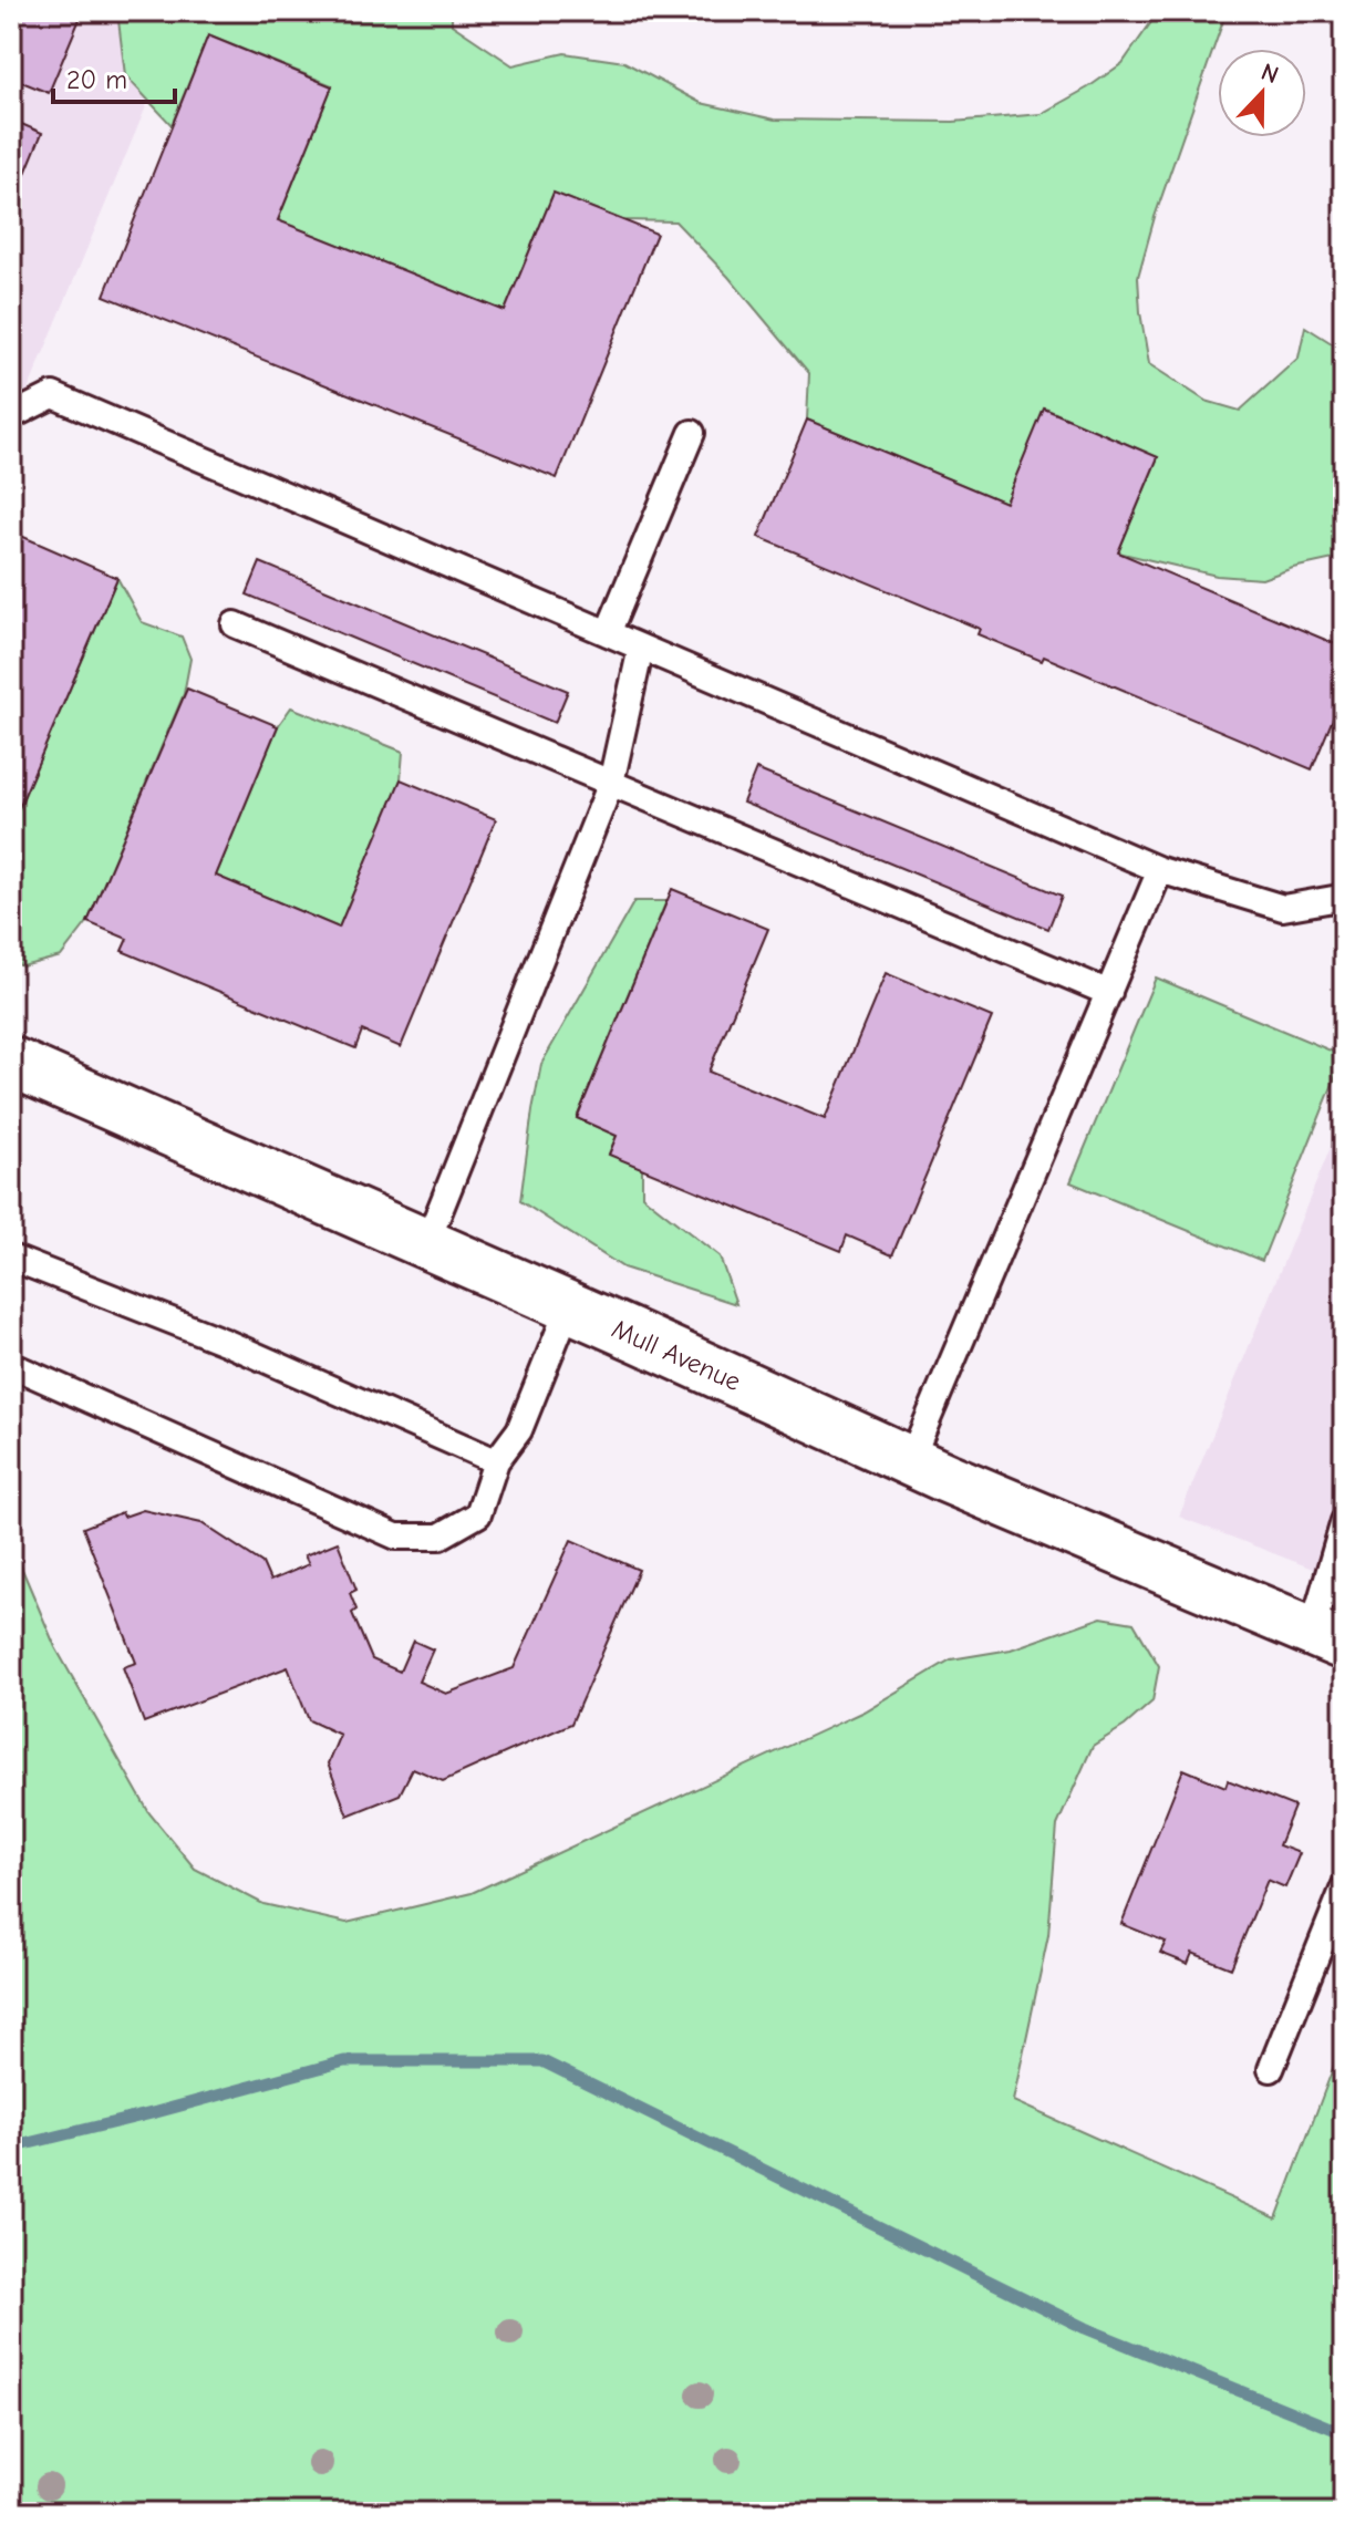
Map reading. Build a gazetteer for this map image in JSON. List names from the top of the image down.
{
  "streets": {
    "street": ["Mull Avenue"]
  },
  "scale_bar": "20 m",
  "north": "top"
}
